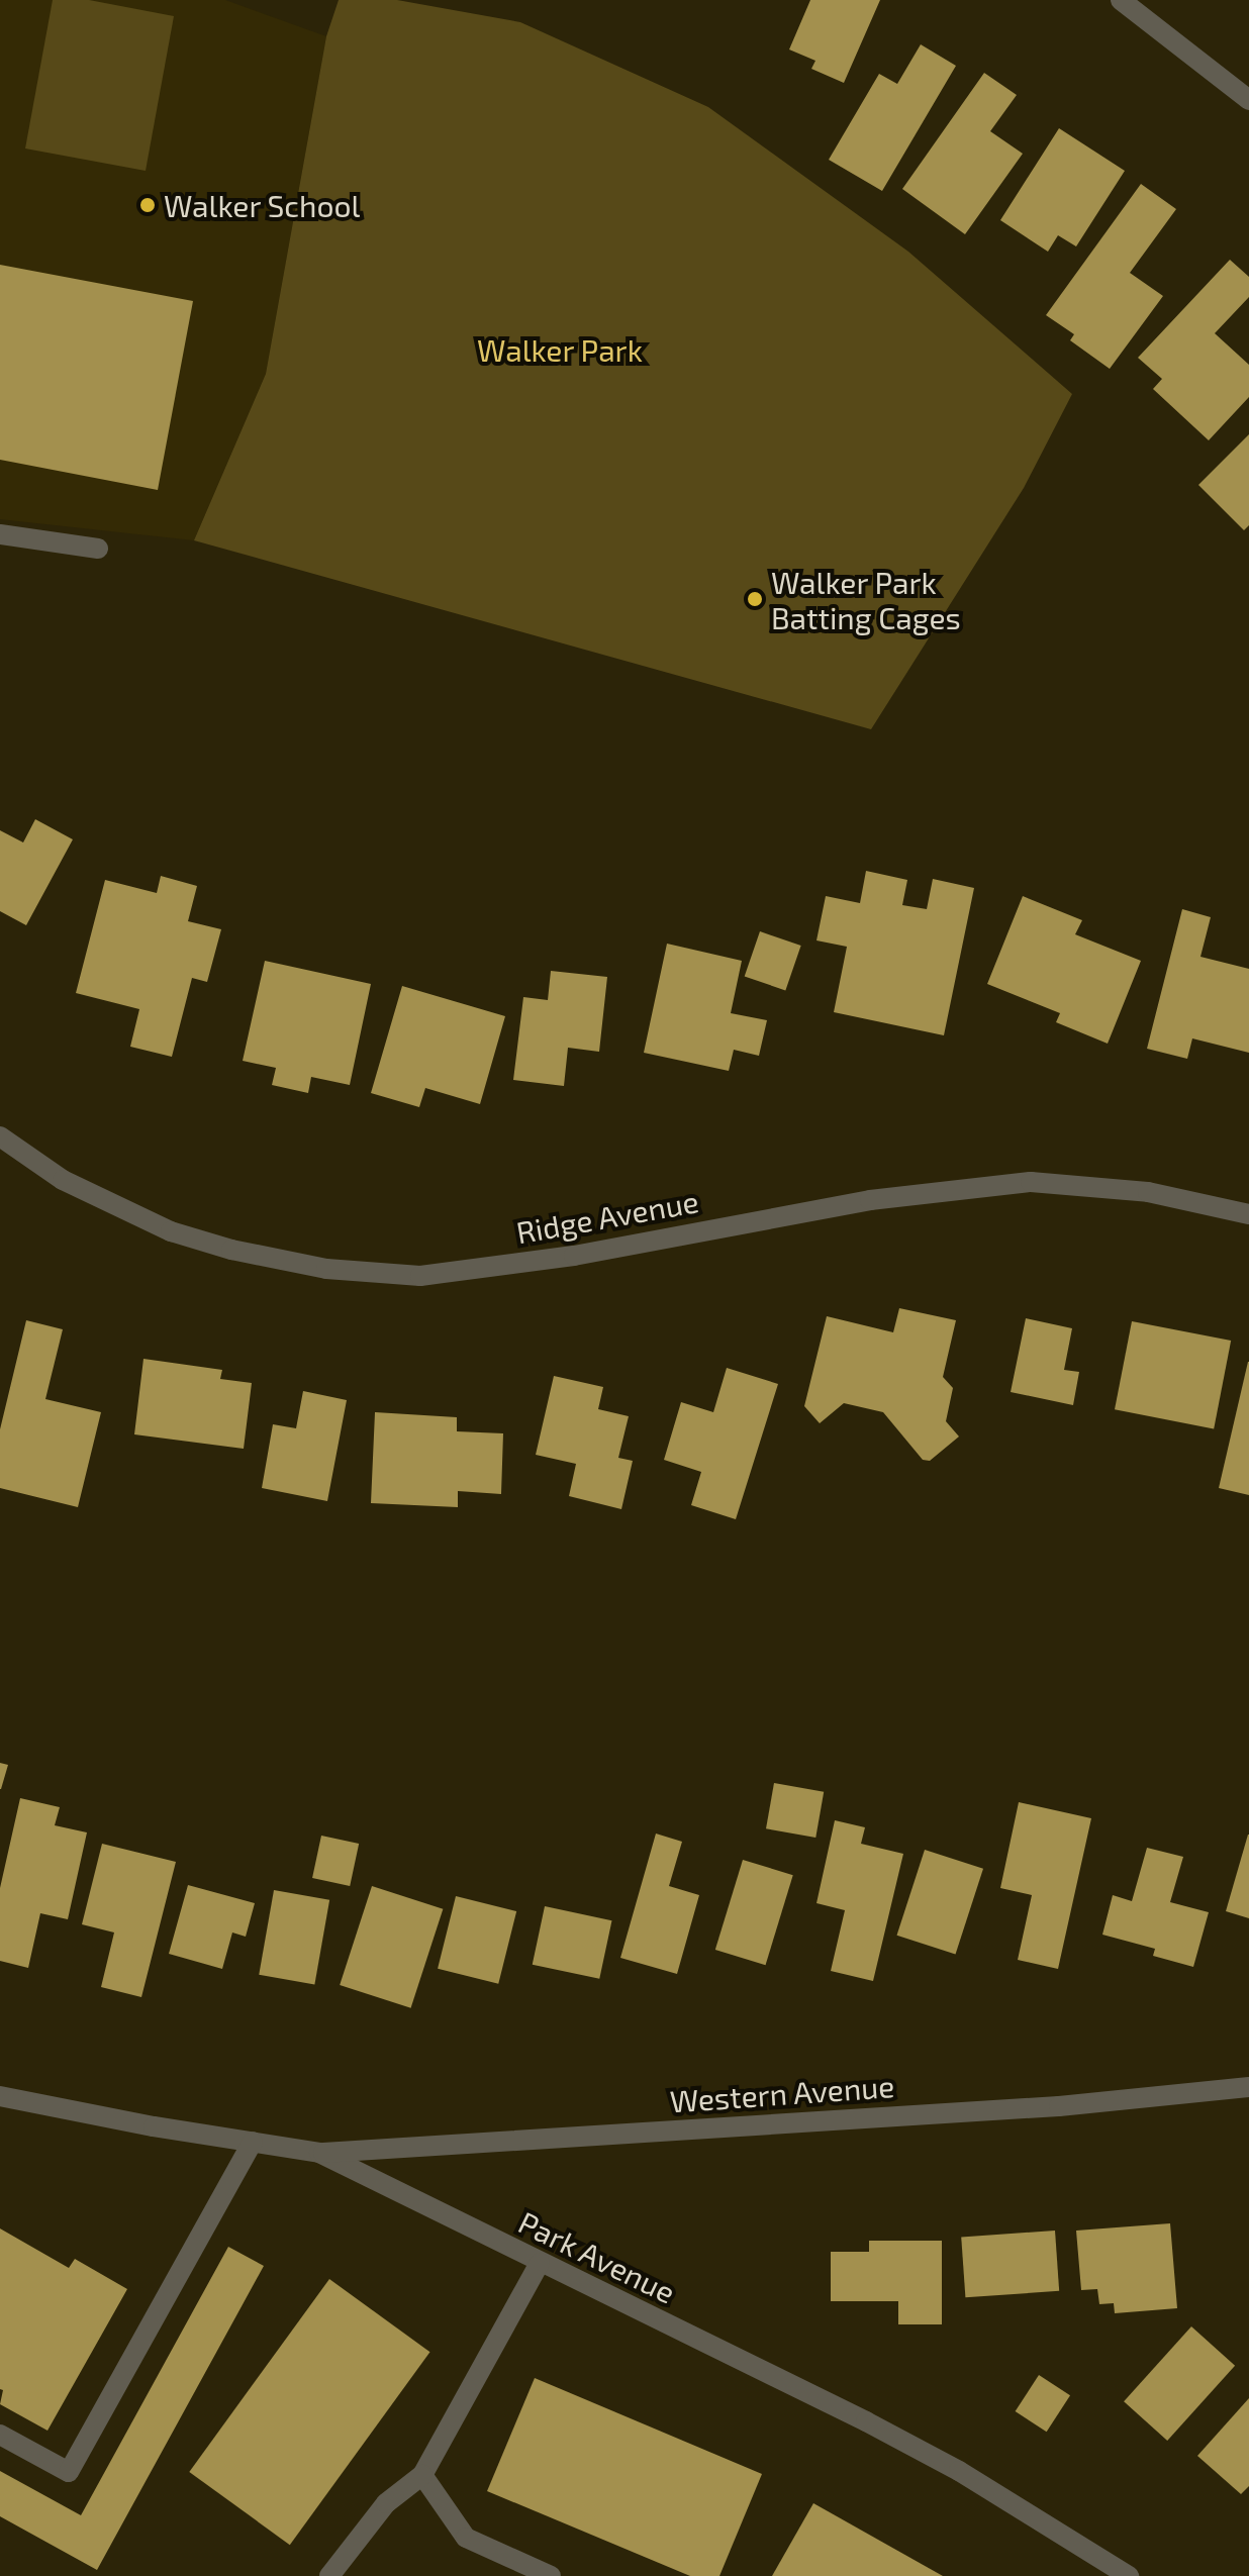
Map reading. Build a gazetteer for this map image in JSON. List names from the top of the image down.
{
  "streets": {
    "street": ["Ridge Avenue", "Western Avenue", "Park Avenue"]
  },
  "crossings": [
    ["Western Avenue", "Park Avenue"]
  ],
  "parks": ["Walker Park"],
  "places": ["Walker School", "Walker Park Batting Cages"]
}
